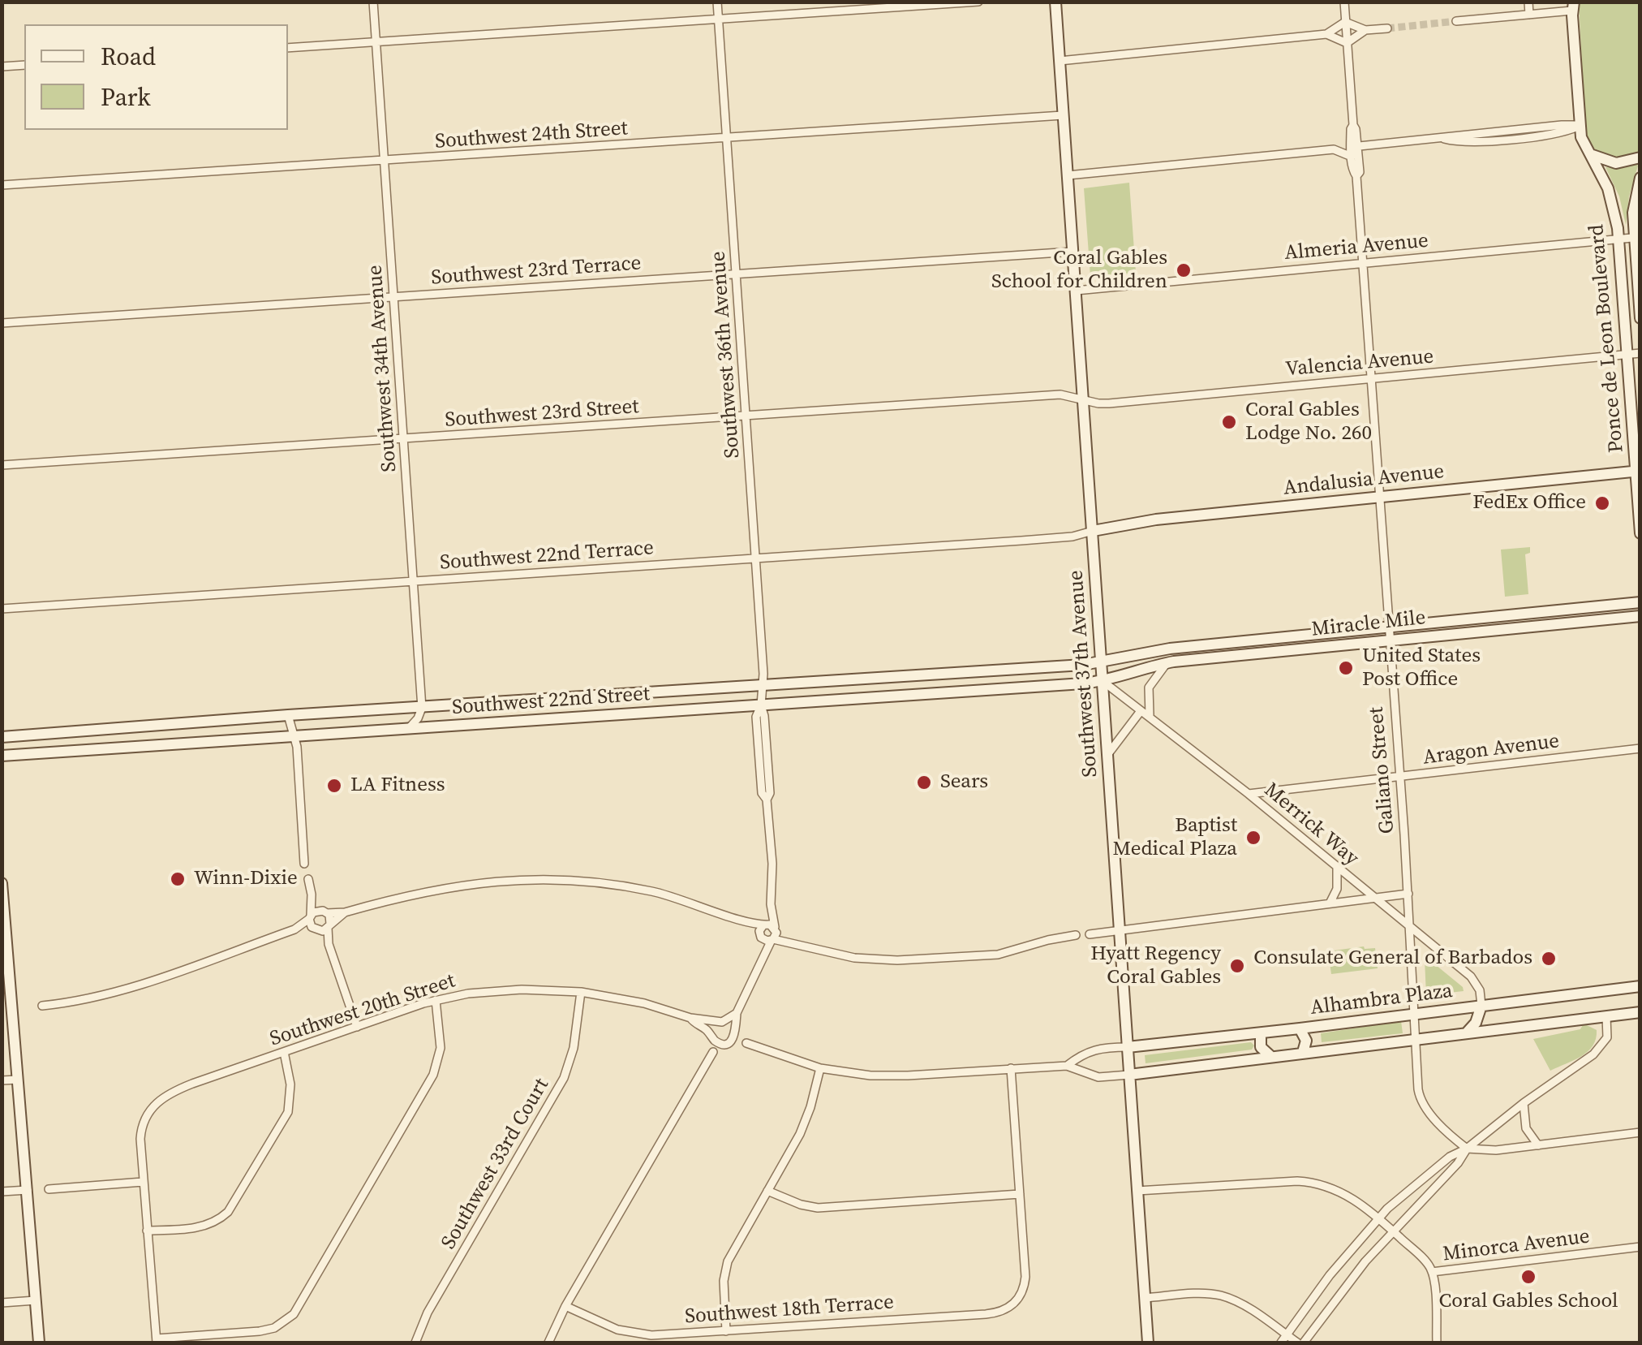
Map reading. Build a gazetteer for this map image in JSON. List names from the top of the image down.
{
  "streets": {
    "main road": [
      "Ponce de Leon Boulevard",
      "Andalusia Avenue",
      "Miracle Mile",
      "Southwest 37th Avenue",
      "Southwest 22nd Street",
      "Alhambra Plaza"
    ],
    "street": [
      "Southwest 24th Street",
      "Almeria Avenue",
      "Southwest 23rd Terrace",
      "Southwest 36th Avenue",
      "Valencia Avenue",
      "Southwest 34th Avenue",
      "Southwest 23rd Street",
      "Southwest 22nd Terrace",
      "Aragon Avenue",
      "Galiano Street",
      "Merrick Way",
      "Southwest 20th Street",
      "Southwest 33rd Court",
      "Minorca Avenue",
      "Southwest 18th Terrace"
    ]
  },
  "crossings": [
    ["Southwest 24th Street", "Southwest 36th Avenue"],
    ["Southwest 24th Street", "Southwest 34th Avenue"],
    ["Southwest 24th Street", "Southwest 37th Avenue"],
    ["Almeria Avenue", "Ponce de Leon Boulevard"],
    ["Almeria Avenue", "Southwest 37th Avenue"],
    ["Almeria Avenue", "Galiano Street"],
    ["Southwest 23rd Terrace", "Southwest 36th Avenue"],
    ["Southwest 23rd Terrace", "Southwest 34th Avenue"],
    ["Southwest 23rd Terrace", "Southwest 37th Avenue"],
    ["Ponce de Leon Boulevard", "Valencia Avenue"],
    ["Ponce de Leon Boulevard", "Andalusia Avenue"],
    ["Southwest 36th Avenue", "Southwest 23rd Street"],
    ["Southwest 36th Avenue", "Southwest 22nd Terrace"],
    ["Southwest 36th Avenue", "Southwest 22nd Street"],
    ["Valencia Avenue", "Southwest 23rd Street"],
    ["Valencia Avenue", "Southwest 37th Avenue"],
    ["Valencia Avenue", "Galiano Street"],
    ["Southwest 34th Avenue", "Southwest 23rd Street"],
    ["Southwest 34th Avenue", "Southwest 22nd Terrace"],
    ["Southwest 34th Avenue", "Southwest 22nd Street"],
    ["Southwest 23rd Street", "Southwest 37th Avenue"],
    ["Andalusia Avenue", "Southwest 22nd Terrace"],
    ["Andalusia Avenue", "Southwest 37th Avenue"],
    ["Andalusia Avenue", "Galiano Street"],
    ["Southwest 22nd Terrace", "Southwest 37th Avenue"],
    ["Miracle Mile", "Southwest 37th Avenue"],
    ["Miracle Mile", "Southwest 22nd Street"],
    ["Miracle Mile", "Galiano Street"],
    ["Miracle Mile", "Merrick Way"],
    ["Southwest 37th Avenue", "Southwest 22nd Street"],
    ["Southwest 37th Avenue", "Merrick Way"],
    ["Southwest 37th Avenue", "Alhambra Plaza"],
    ["Southwest 37th Avenue", "Minorca Avenue"],
    ["Southwest 22nd Street", "Merrick Way"],
    ["Aragon Avenue", "Galiano Street"],
    ["Aragon Avenue", "Merrick Way"],
    ["Galiano Street", "Merrick Way"],
    ["Galiano Street", "Alhambra Plaza"],
    ["Merrick Way", "Alhambra Plaza"],
    ["Southwest 20th Street", "Southwest 33rd Court"]
  ],
  "places": [
    "Coral Gables School for Children",
    "Coral Gables Lodge No. 260",
    "FedEx Office",
    "United States Post Office",
    "Sears",
    "LA Fitness",
    "Baptist Medical Plaza",
    "Winn-Dixie",
    "Consulate General of Barbados",
    "Hyatt Regency Coral Gables",
    "Coral Gables School"
  ],
  "legend": ["Road", "Park"]
}
